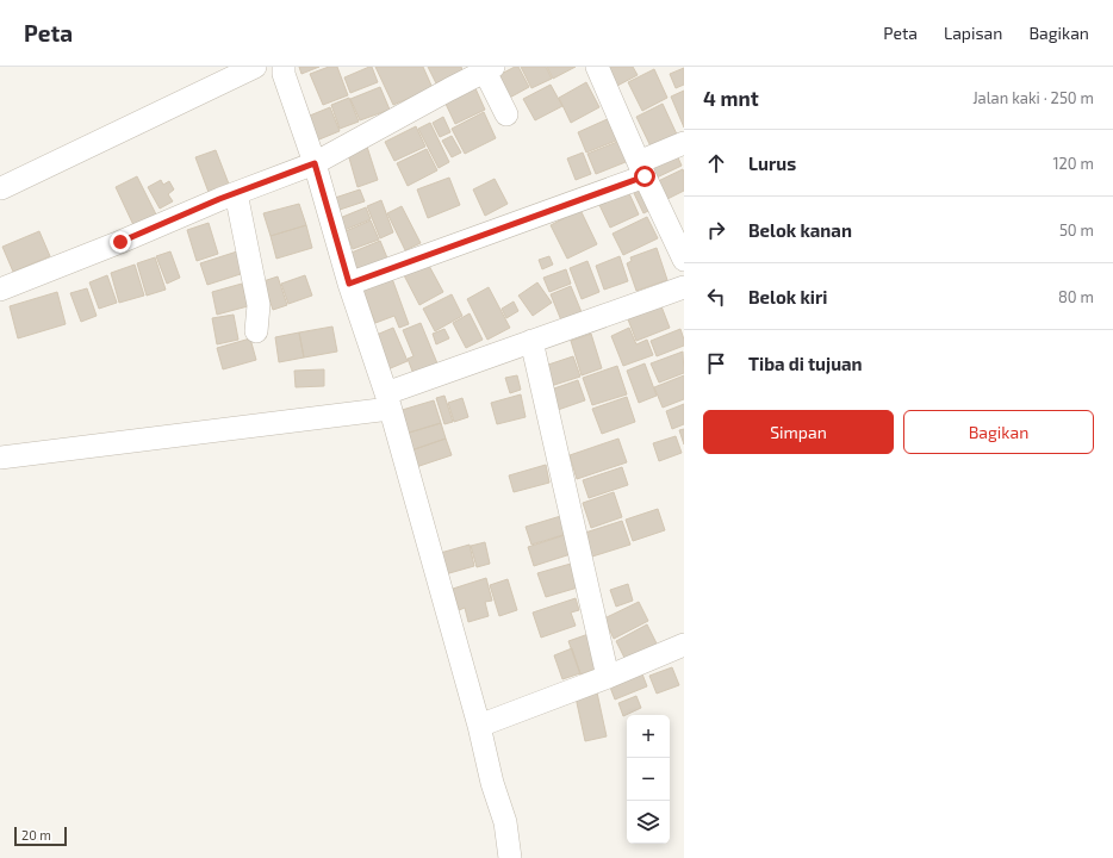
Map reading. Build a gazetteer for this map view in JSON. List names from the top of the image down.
{
  "scale_bar": "20 m",
  "page": {
    "header": "Peta",
    "nav": ["Peta", "Lapisan", "Bagikan"],
    "heading": ["4 mnt", "Jalan kaki · 250 m"],
    "list": [
      ["Lurus", "120 m"],
      ["Belok kanan", "50 m"],
      ["Belok kiri", "80 m"],
      "Tiba di tujuan"
    ],
    "buttons": ["Simpan", "Bagikan"],
    "map_buttons": ["+", "−"],
    "scale": "20 m"
  }
}
